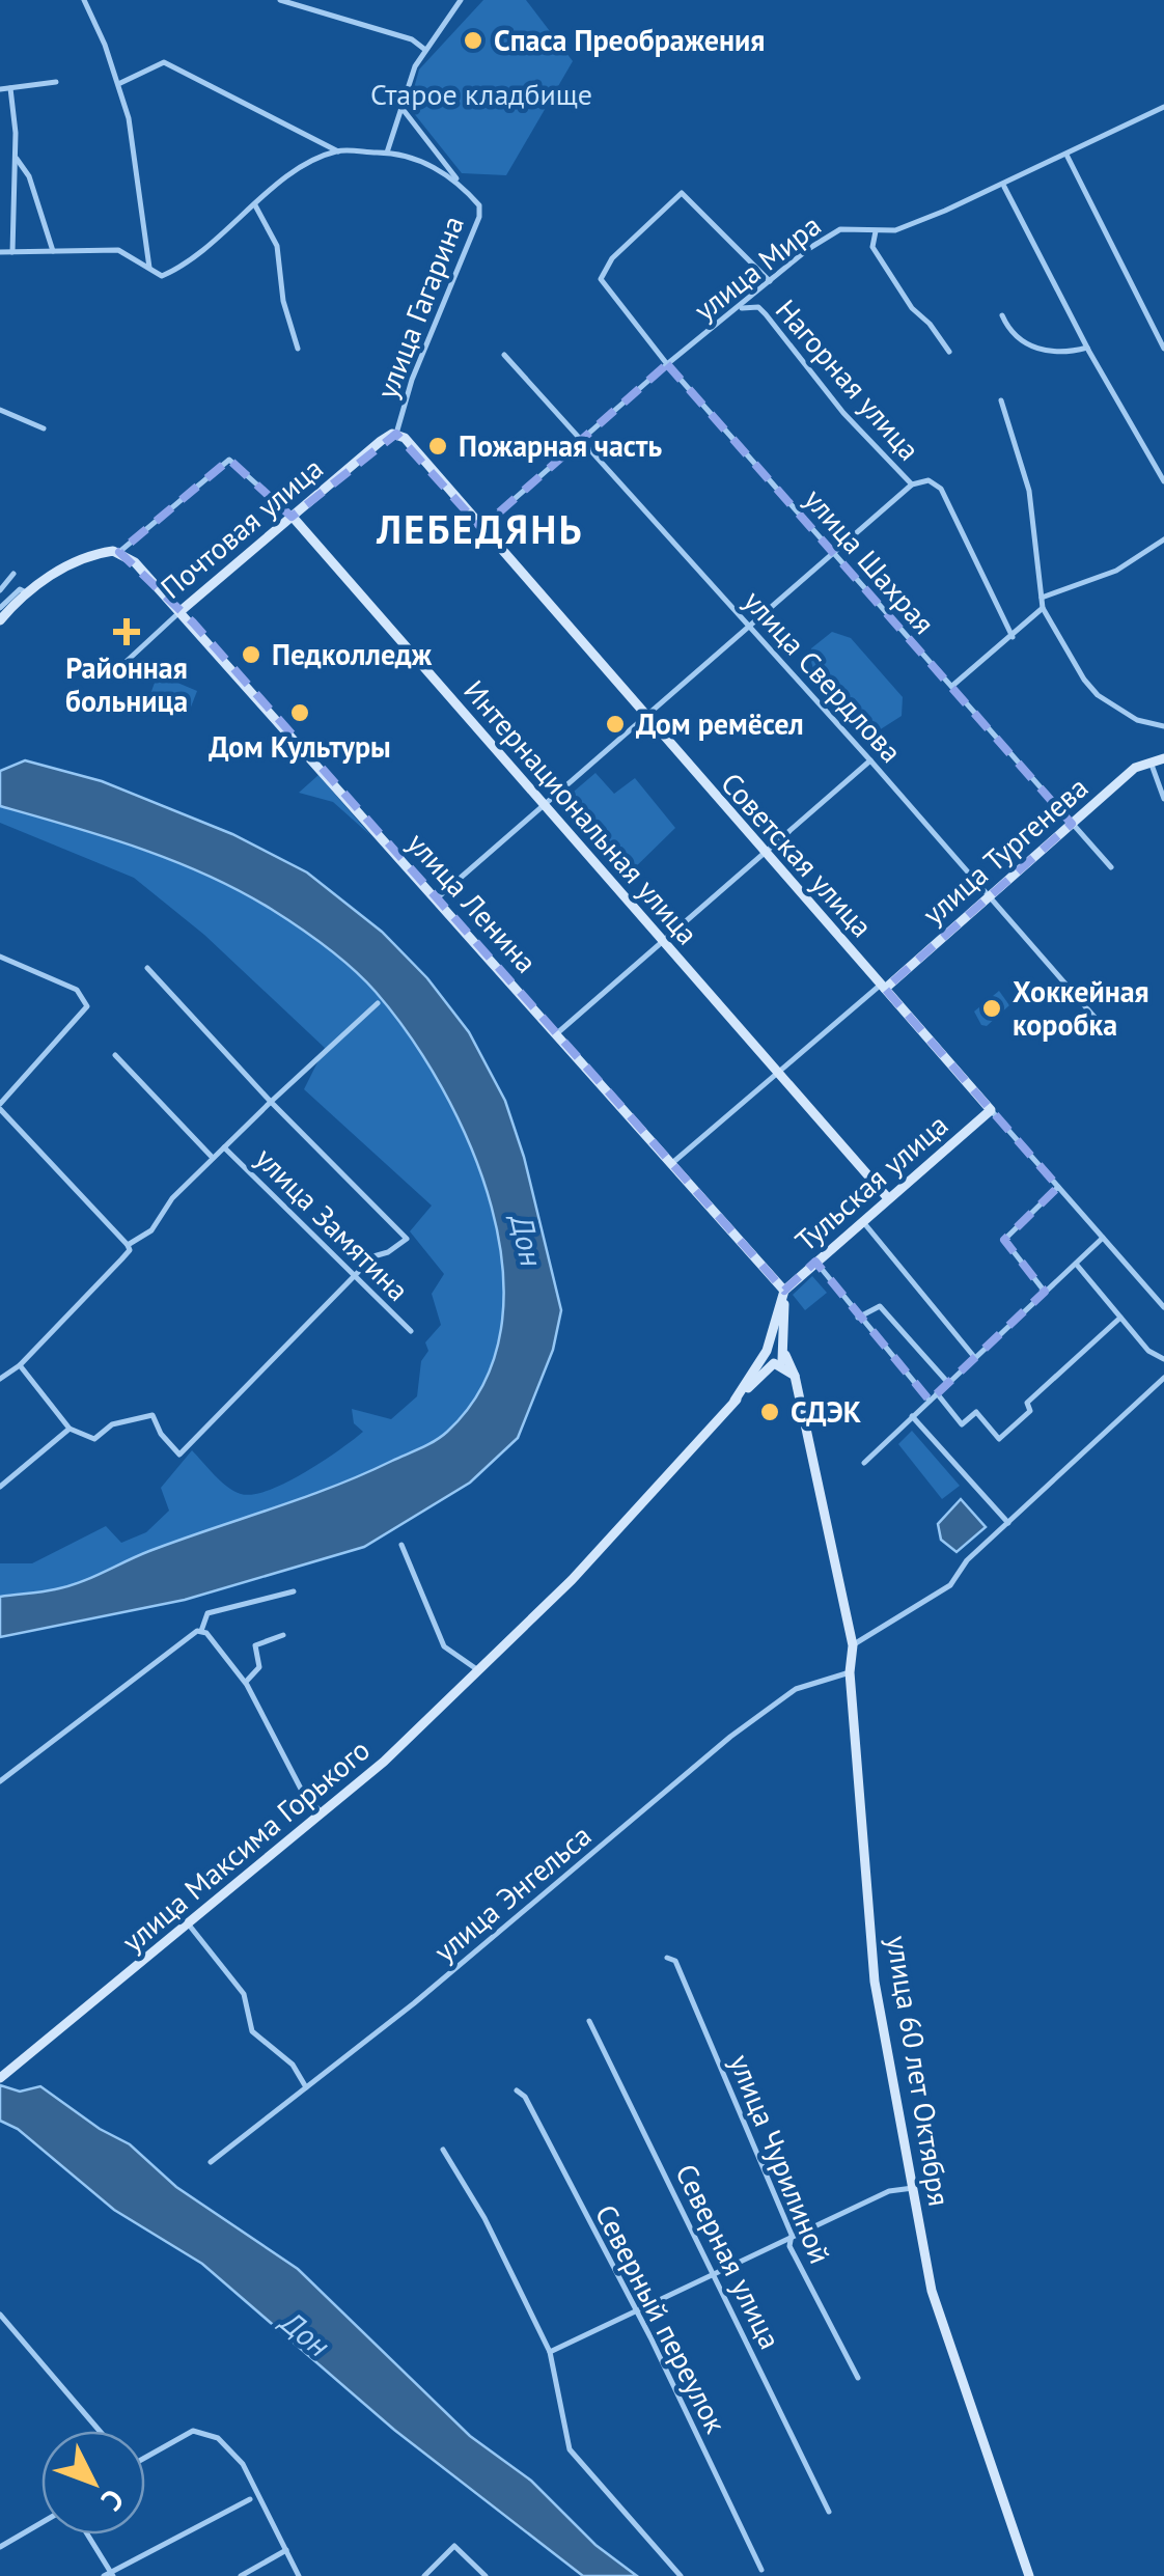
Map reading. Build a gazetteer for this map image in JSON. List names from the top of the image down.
{
  "streets": {
    "main road": [
      "Почтовая улица",
      "Интернациональная улица",
      "улица Тургенева",
      "Советская улица",
      "улица Ленина",
      "Тульская улица",
      "улица Максима Горького",
      "улица 60 лет Октября"
    ],
    "street": [
      "улица Мира",
      "улица Гагарина",
      "Нагорная улица",
      "улица Шахрая",
      "улица Свердлова",
      "улица Замятина",
      "улица Энгельса",
      "улица Чурилиной",
      "Северная улица",
      "Северный переулок"
    ]
  },
  "crossings": [
    ["улица Мира", "Нагорная улица"],
    ["улица Мира", "улица Шахрая"],
    ["улица Мира", "улица Свердлова"],
    ["улица Мира", "Советская улица"],
    ["улица Гагарина", "Почтовая улица"],
    ["улица Гагарина", "Советская улица"],
    ["Нагорная улица", "улица Шахрая"],
    ["Почтовая улица", "Интернациональная улица"],
    ["Почтовая улица", "Советская улица"],
    ["Почтовая улица", "улица Ленина"],
    ["улица Шахрая", "улица Тургенева"],
    ["улица Свердлова", "улица Тургенева"],
    ["Интернациональная улица", "улица Тургенева"],
    ["Интернациональная улица", "улица Ленина"],
    ["Интернациональная улица", "Тульская улица"],
    ["улица Тургенева", "Советская улица"],
    ["улица Тургенева", "улица Ленина"],
    ["Советская улица", "Тульская улица"],
    ["улица Ленина", "Тульская улица"],
    ["Тульская улица", "улица Максима Горького"],
    ["Тульская улица", "улица 60 лет Октября"],
    ["улица Максима Горького", "улица 60 лет Октября"],
    ["улица Энгельса", "улица 60 лет Октября"]
  ],
  "districts": ["ЛЕБЕДЯНЬ"],
  "water": ["Дон"],
  "parks": ["Старое кладбище"],
  "places": {
    "other": [
      "Спаса Преображения",
      "Пожарная часть",
      "Педколледж",
      "Дом Культуры",
      "Дом ремёсел",
      "Хоккейная коробка",
      "СДЭК"
    ],
    "health": ["Районная больница"]
  },
  "north": "bottom right"
}
